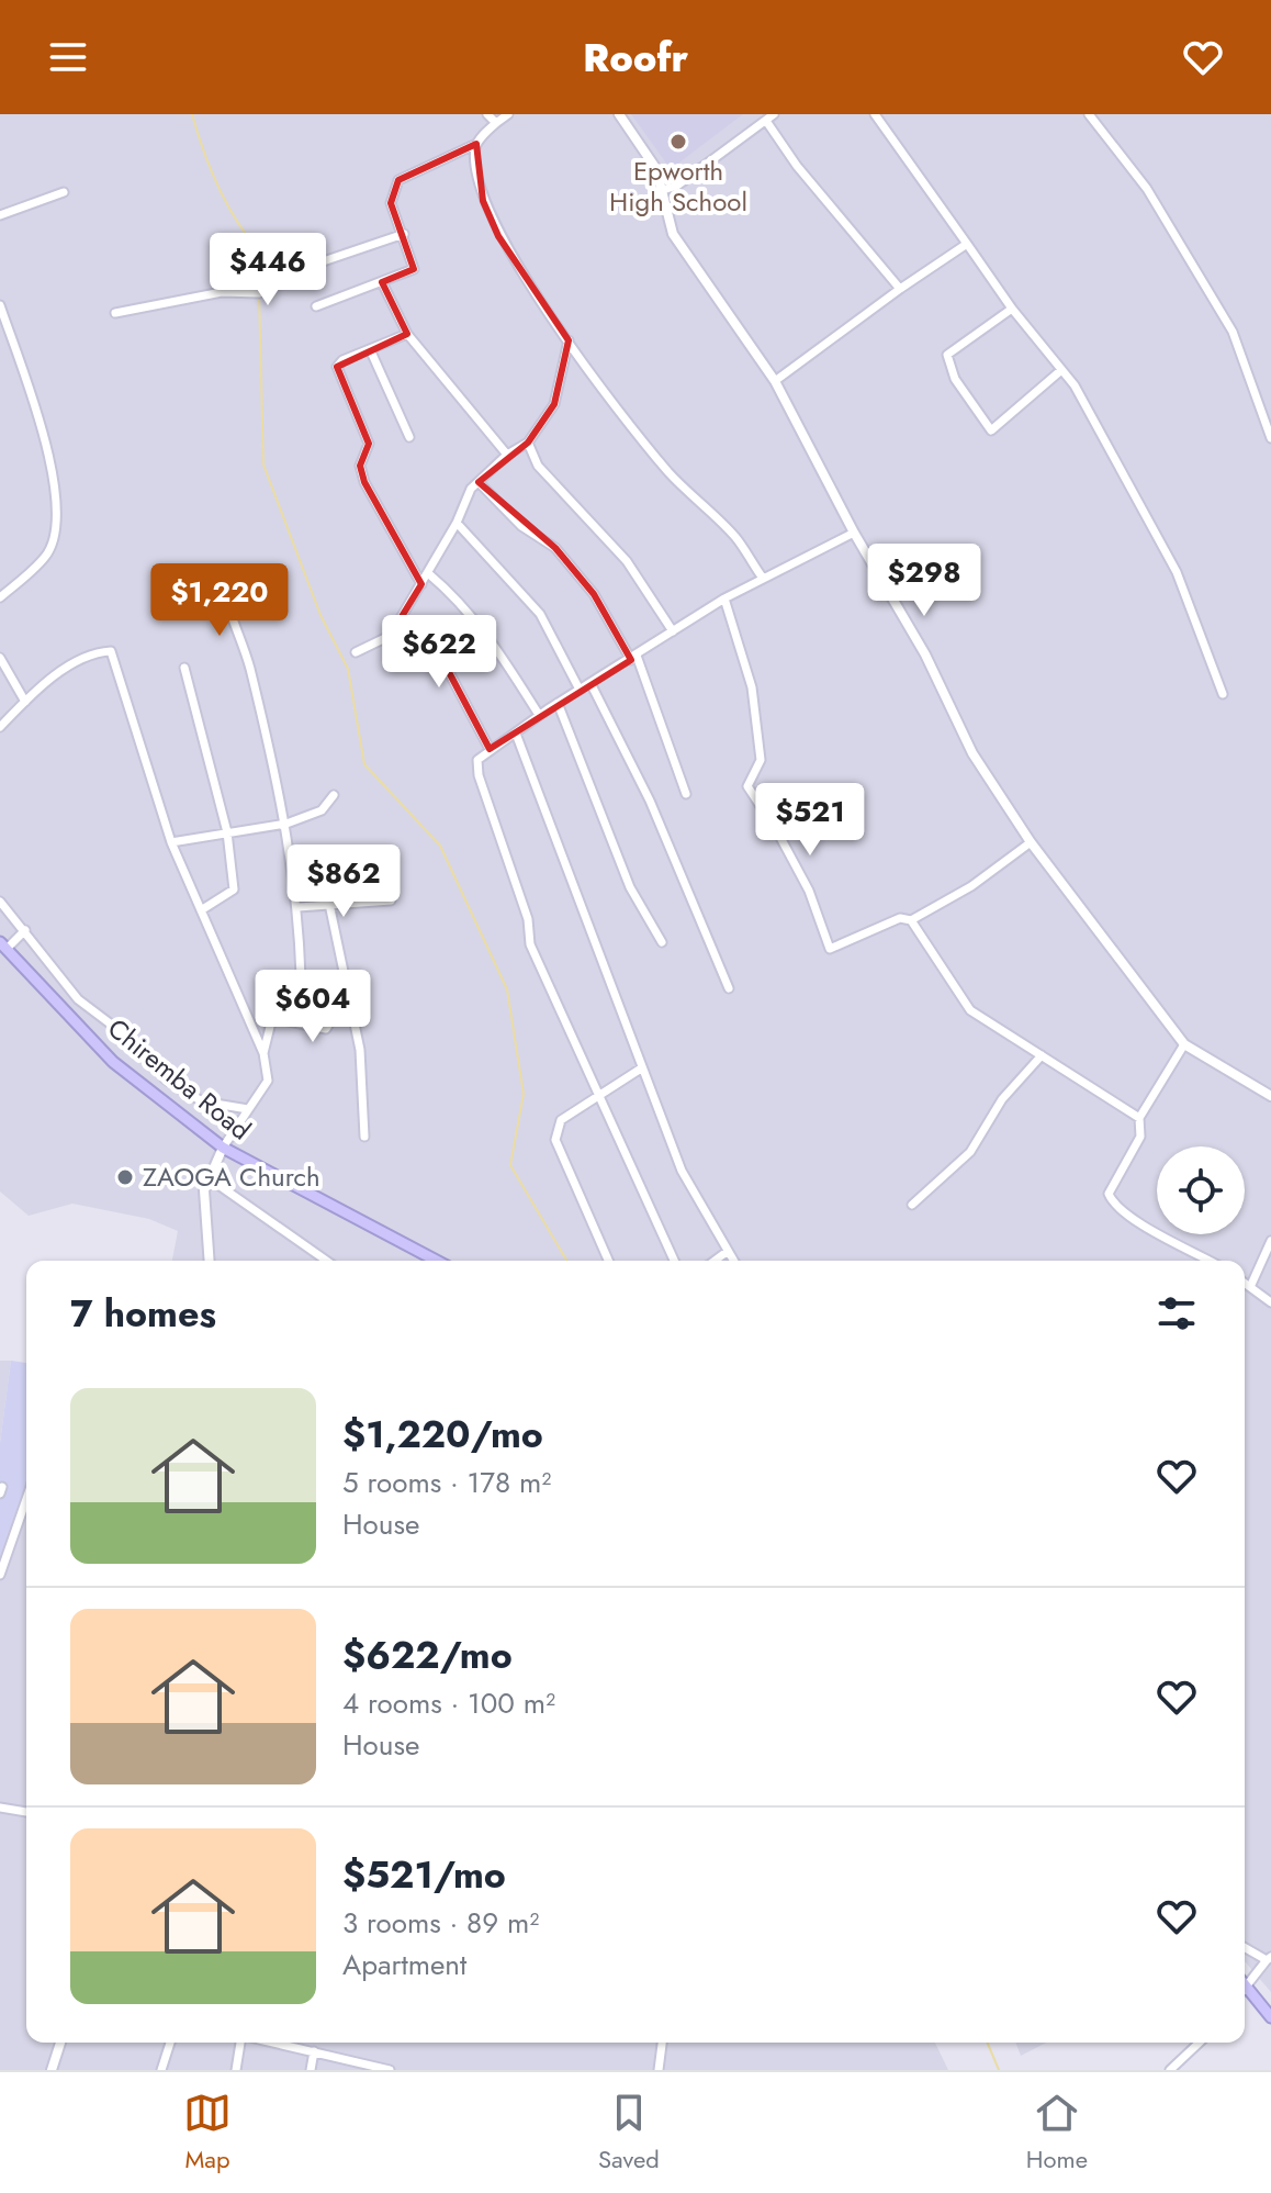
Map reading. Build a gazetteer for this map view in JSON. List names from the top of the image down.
{
  "streets": {
    "main road": ["Chiremba Road"]
  },
  "places": ["Epworth High School", "ZAOGA Church"],
  "page": {
    "header": "Roofr",
    "price": [
      "$446",
      "$298",
      "$1,220",
      "$622",
      "$521",
      "$862",
      "$604"
    ],
    "heading": "7 homes",
    "list": [
      {
        "name": "$1,220/mo",
        "note": "5 rooms · 178 m² · House"
      },
      {
        "name": "$622/mo",
        "note": "4 rooms · 100 m² · House"
      },
      {
        "name": "$521/mo",
        "note": "3 rooms · 89 m² · Apartment"
      }
    ],
    "tabs": ["Map", "Saved", "Home"]
  }
}
